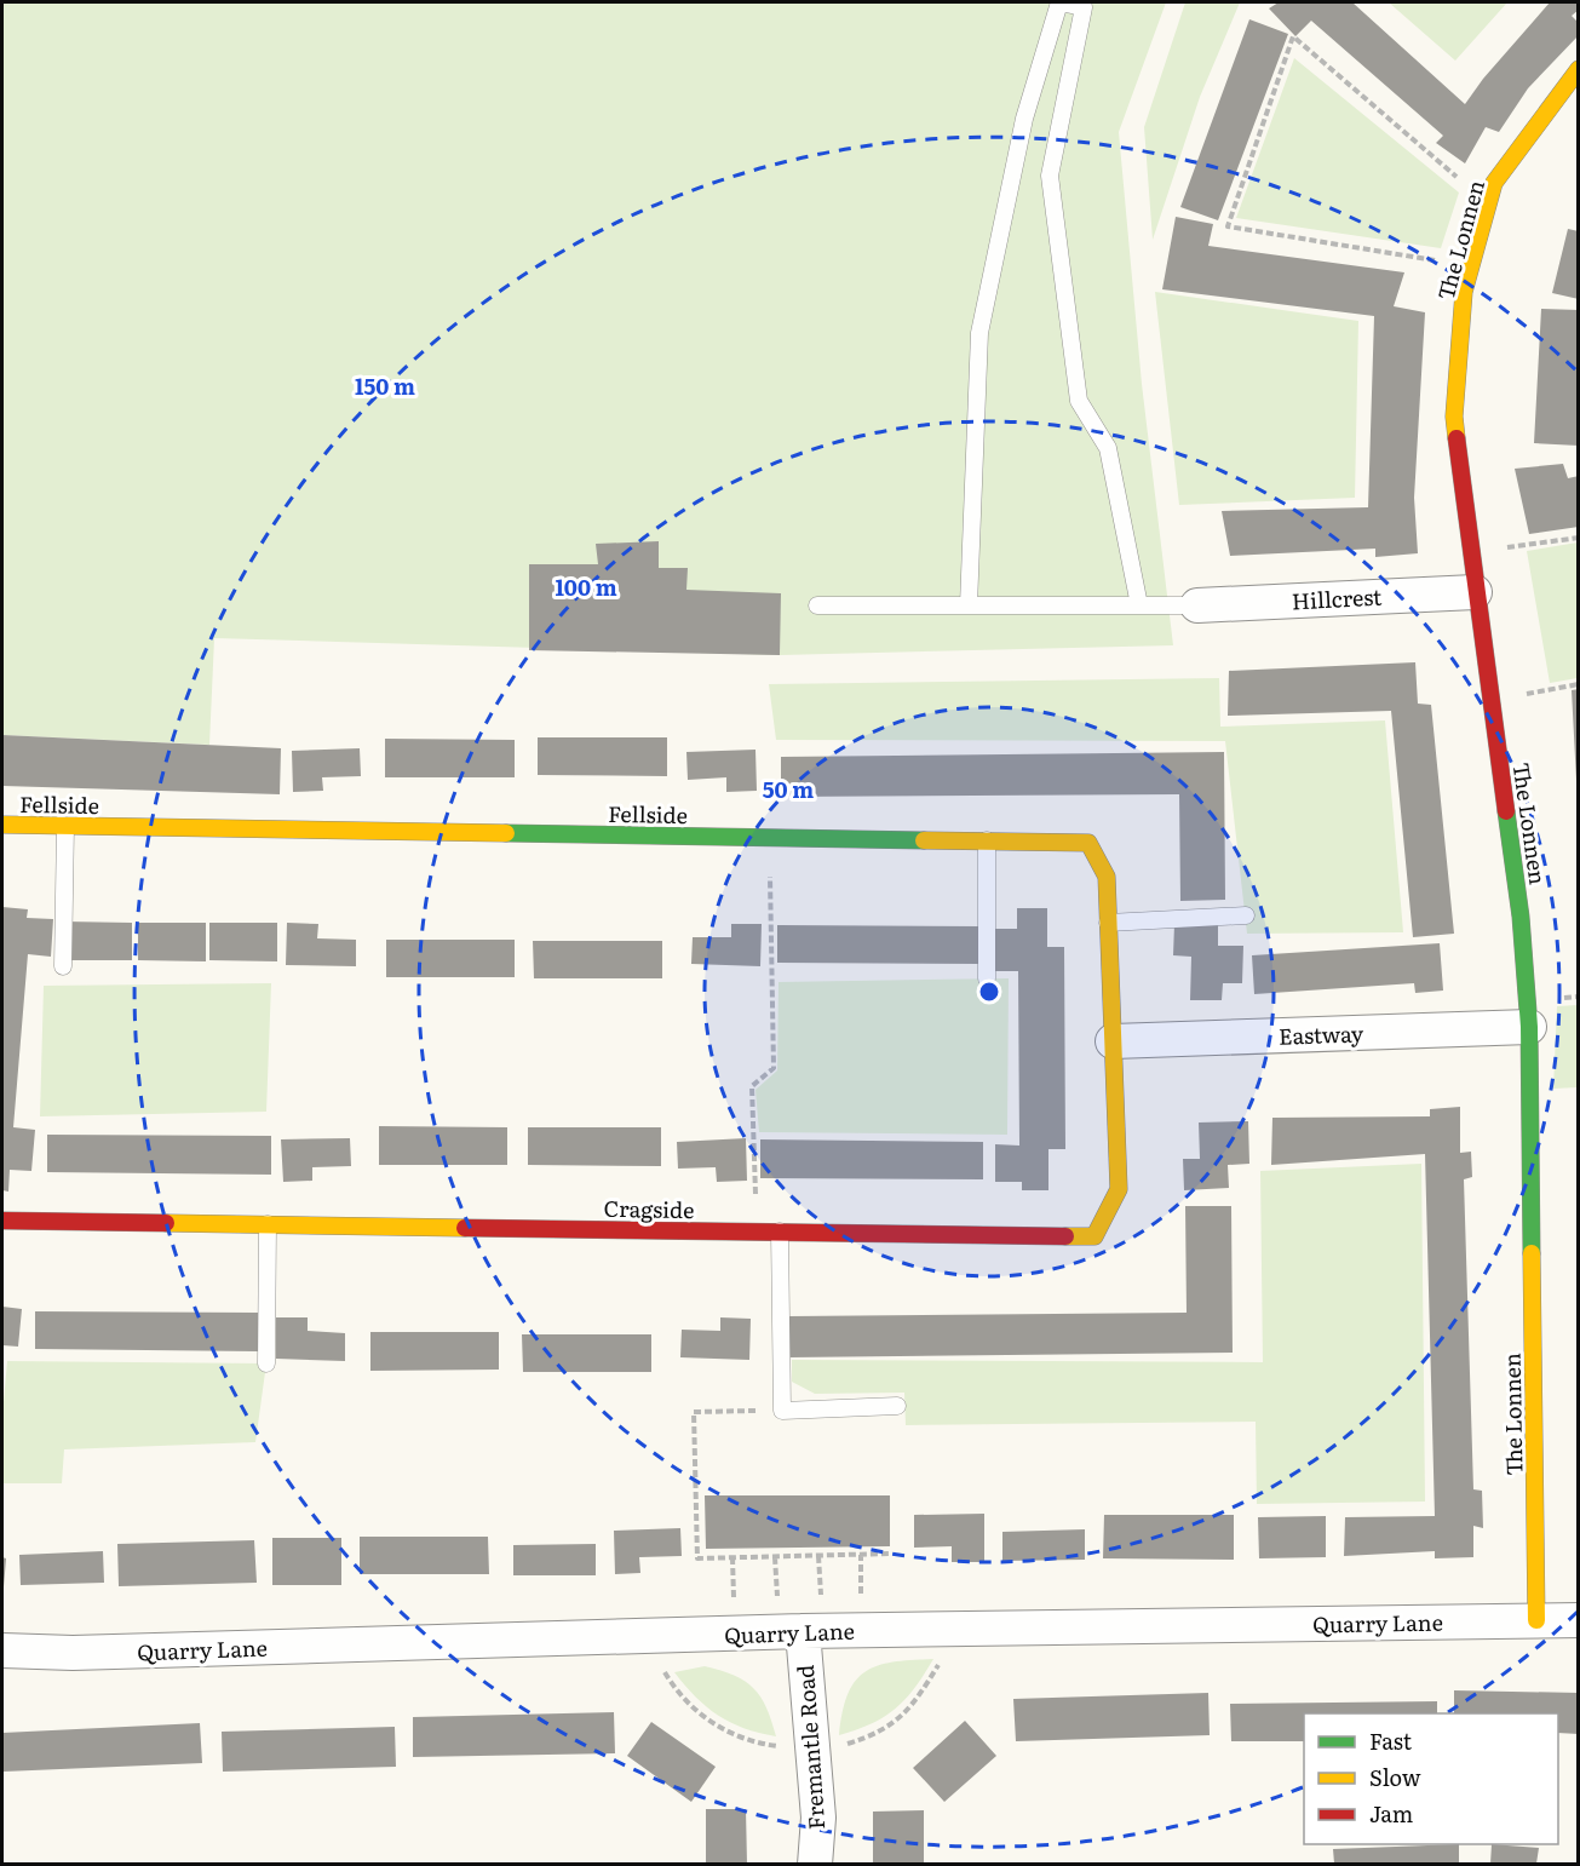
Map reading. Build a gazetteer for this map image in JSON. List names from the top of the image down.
{
  "streets": {
    "street": [
      "The Lonnen",
      "Hillcrest",
      "Fellside",
      "Eastway",
      "Cragside",
      "Quarry Lane",
      "Fremantle Road"
    ]
  },
  "crossings": [
    ["The Lonnen", "Hillcrest"],
    ["The Lonnen", "Eastway"],
    ["The Lonnen", "Quarry Lane"],
    ["Fellside", "Eastway"],
    ["Fellside", "Cragside"],
    ["Eastway", "Cragside"],
    ["Quarry Lane", "Fremantle Road"]
  ],
  "legend": ["Fast", "Slow", "Jam"],
  "rings": ["150 m", "100 m", "50 m"]
}
